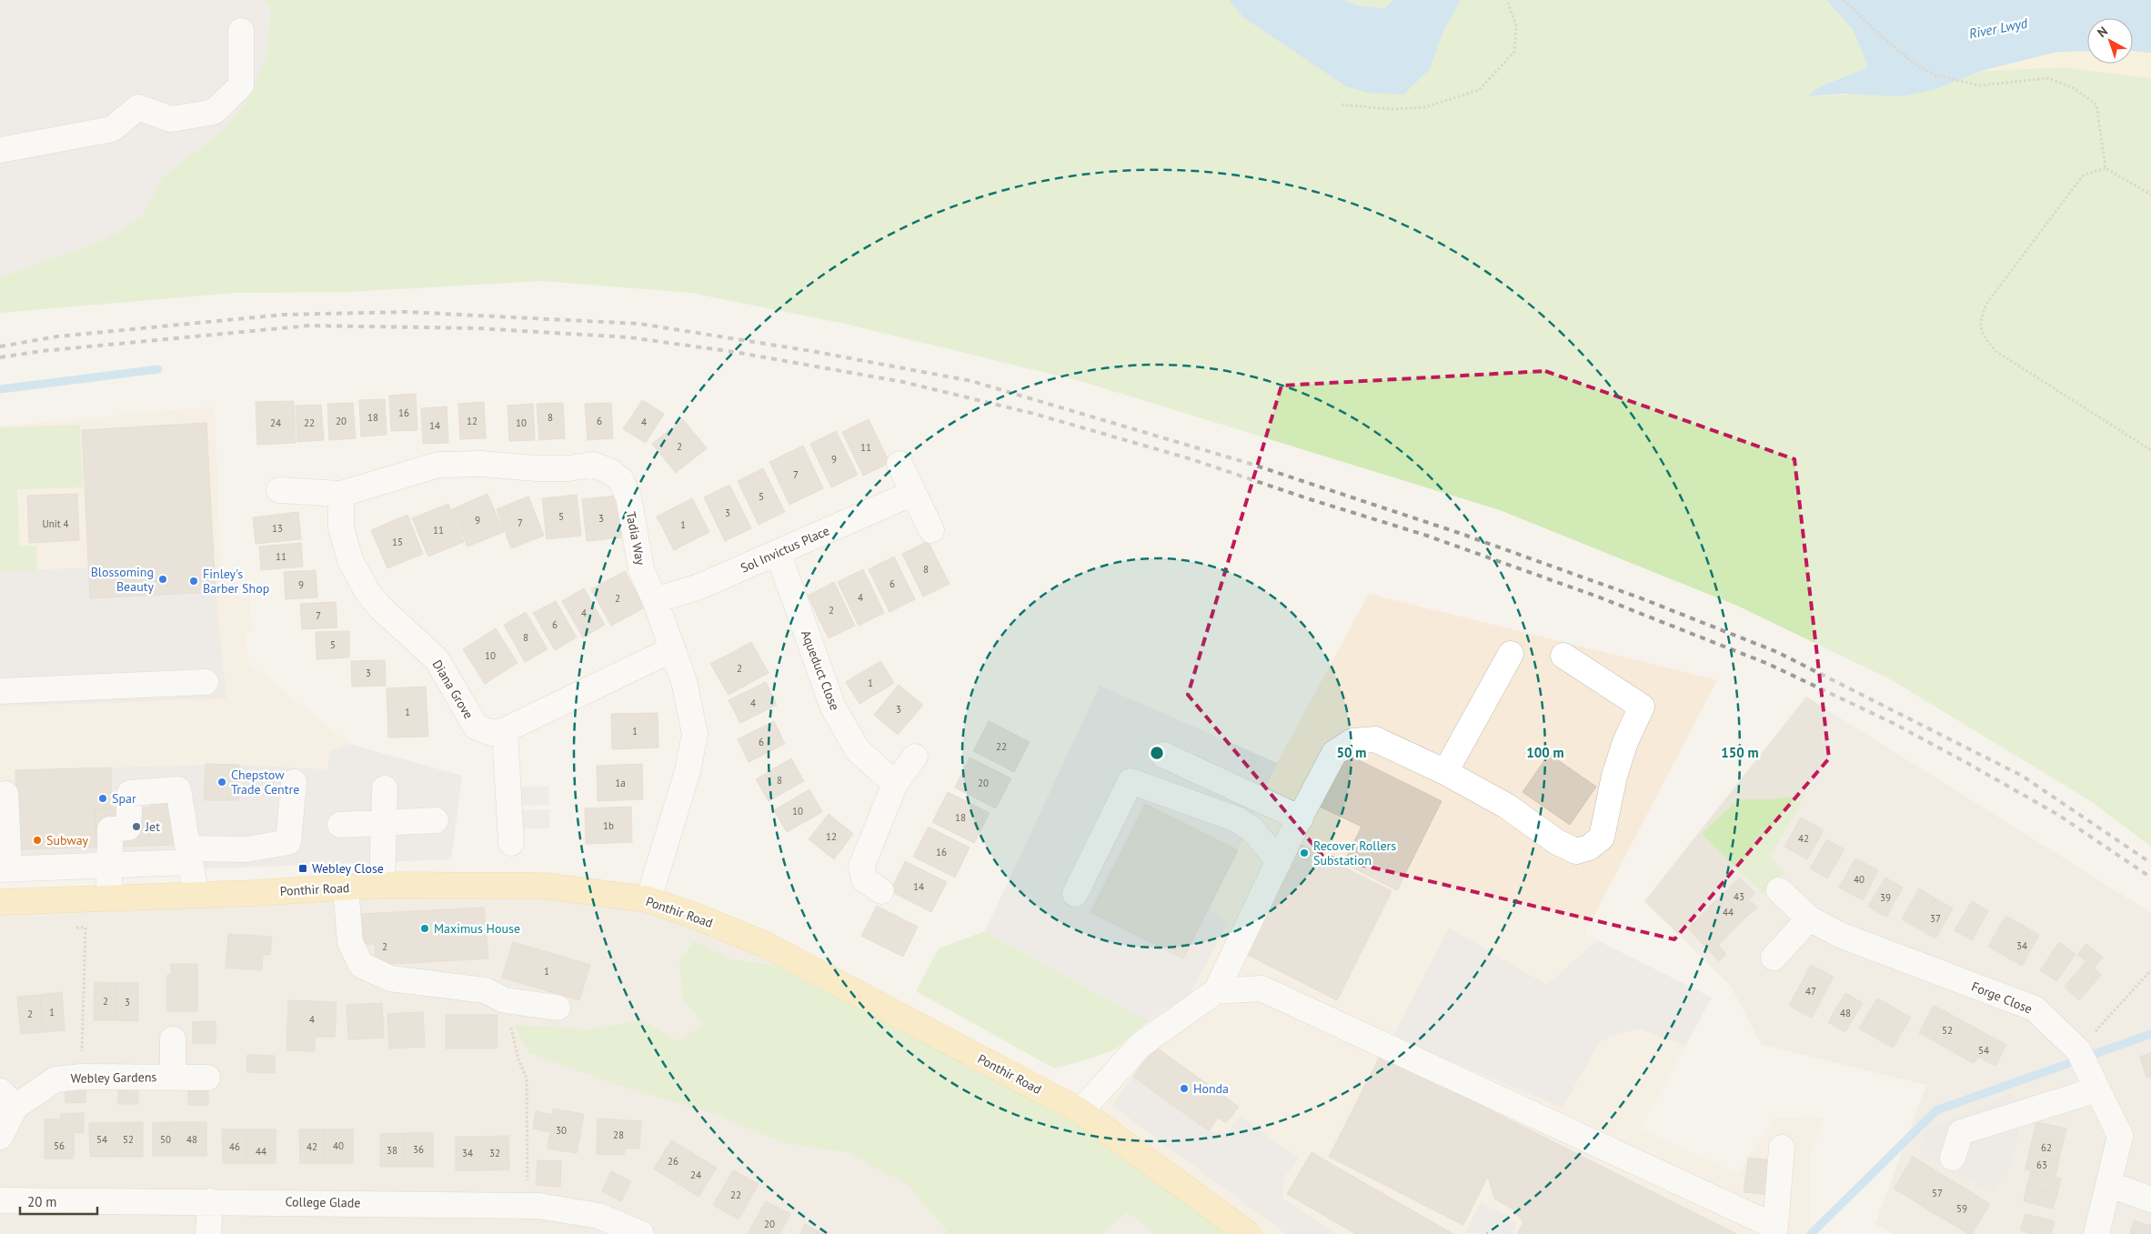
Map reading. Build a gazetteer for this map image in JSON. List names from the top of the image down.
{
  "streets": {
    "main road": ["Ponthir Road"],
    "street": [
      "Tadia Way",
      "Sol Invictus Place",
      "Aqueduct Close",
      "Diana Grove",
      "Forge Close",
      "Webley Gardens",
      "College Glade"
    ]
  },
  "crossings": [
    ["Tadia Way", "Sol Invictus Place"],
    ["Tadia Way", "Diana Grove"],
    ["Tadia Way", "Ponthir Road"],
    ["Sol Invictus Place", "Aqueduct Close"]
  ],
  "water": ["River Lwyd"],
  "places": {
    "other": [
      "Blossoming Beauty",
      "Finley's Barber Shop",
      "Chepstow Trade Centre",
      "Spar",
      "Jet",
      "Subway",
      "Recover Rollers Substation",
      "Maximus House",
      "Honda"
    ],
    "transit": ["Webley Close"]
  },
  "house_numbers": [
    "16",
    "18",
    "8",
    "20",
    "12",
    "6",
    "4",
    "24",
    "22",
    "10",
    "14",
    "2",
    "11",
    "9",
    "7",
    "5",
    "3",
    "5",
    "3",
    "9",
    "7",
    "Unit 4",
    "1",
    "13",
    "11",
    "15",
    "11",
    "8",
    "6",
    "9",
    "4",
    "2",
    "2",
    "4",
    "7",
    "6",
    "8",
    "5",
    "10",
    "2",
    "3",
    "1",
    "4",
    "3",
    "1",
    "1",
    "6",
    "22",
    "8",
    "1a",
    "20",
    "10",
    "18",
    "1b",
    "12",
    "42",
    "16",
    "40",
    "14",
    "43",
    "39",
    "44",
    "37",
    "34",
    "2",
    "1",
    "47",
    "2",
    "3",
    "1",
    "48",
    "2",
    "4",
    "52",
    "54",
    "30",
    "28",
    "54",
    "52",
    "50",
    "48",
    "56",
    "40",
    "46",
    "42",
    "62",
    "36",
    "38",
    "44",
    "34",
    "32",
    "26",
    "63",
    "24",
    "57",
    "22",
    "59",
    "20"
  ],
  "scale_bar": "20 m",
  "north": "top left",
  "rings": ["50 m", "100 m", "150 m"]
}
